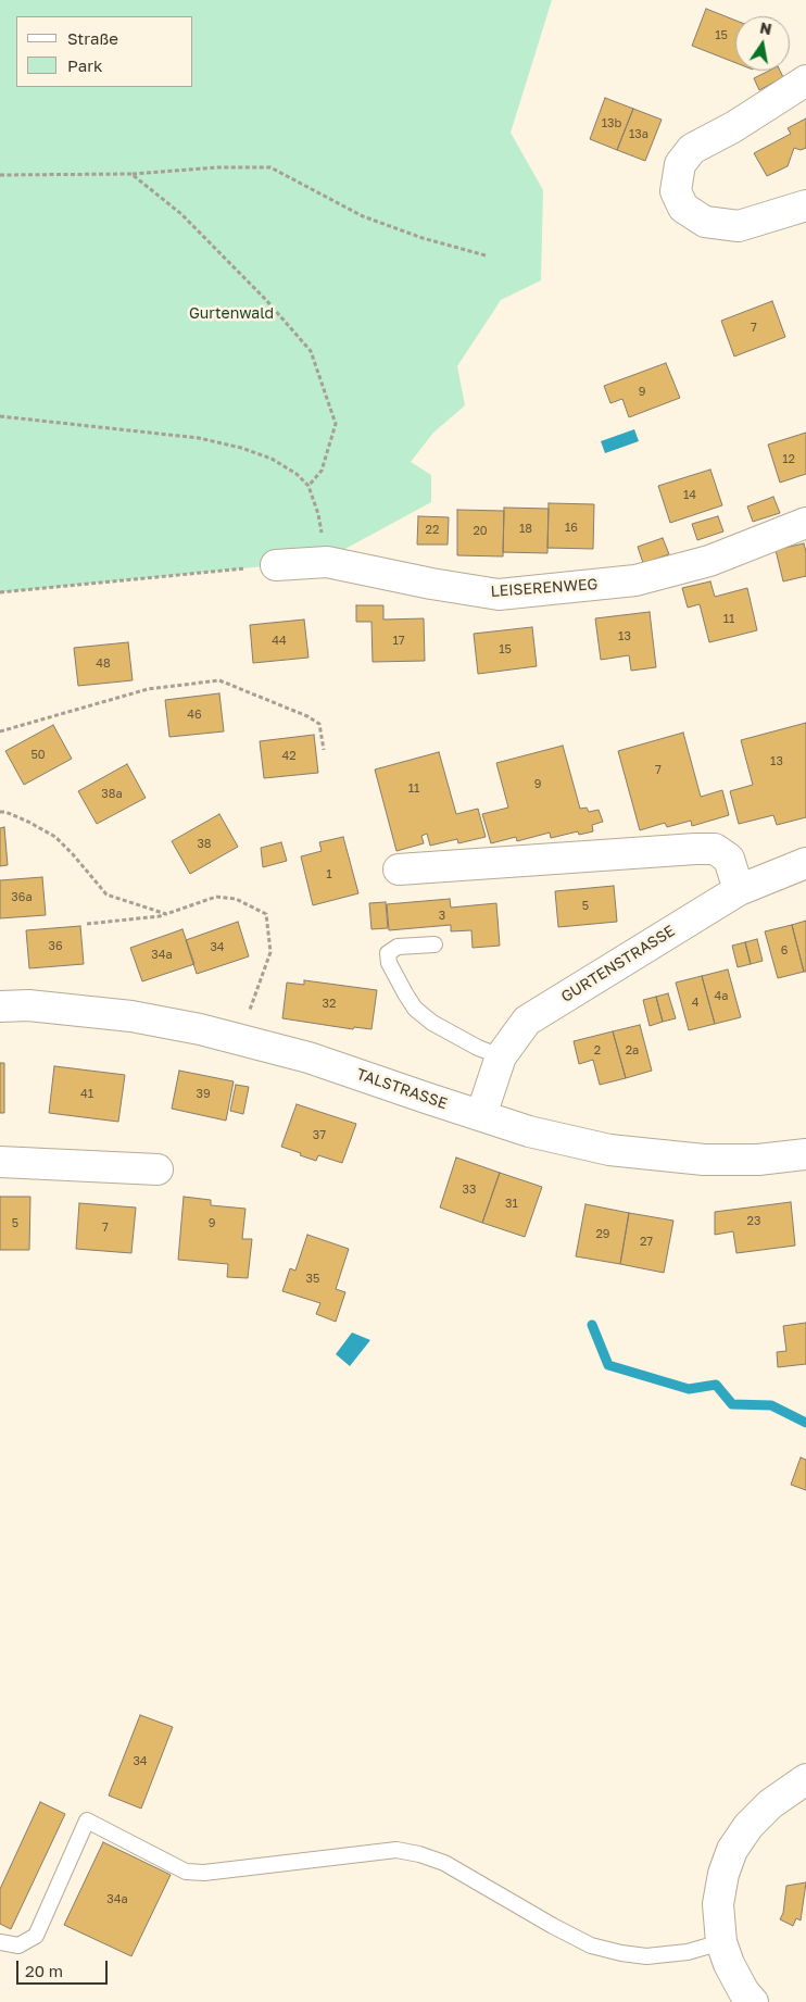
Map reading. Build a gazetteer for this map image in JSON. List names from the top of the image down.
{
  "streets": {
    "street": ["LEISERENWEG", "GURTENSTRASSE", "TALSTRASSE"]
  },
  "crossings": [
    ["GURTENSTRASSE", "TALSTRASSE"]
  ],
  "parks": ["Gurtenwald"],
  "house_numbers": [
    "15",
    "13b",
    "13a",
    "7",
    "9",
    "12",
    "14",
    "16",
    "18",
    "22",
    "20",
    "11",
    "13",
    "44",
    "17",
    "15",
    "48",
    "46",
    "50",
    "42",
    "13",
    "7",
    "9",
    "11",
    "38a",
    "38",
    "1",
    "36a",
    "5",
    "3",
    "36",
    "34",
    "6",
    "34a",
    "4a",
    "4",
    "32",
    "2",
    "2a",
    "41",
    "39",
    "37",
    "33",
    "31",
    "23",
    "5",
    "9",
    "7",
    "29",
    "27",
    "35",
    "34",
    "34a"
  ],
  "legend": ["Straße", "Park"],
  "scale_bar": "20 m",
  "north": "top"
}
